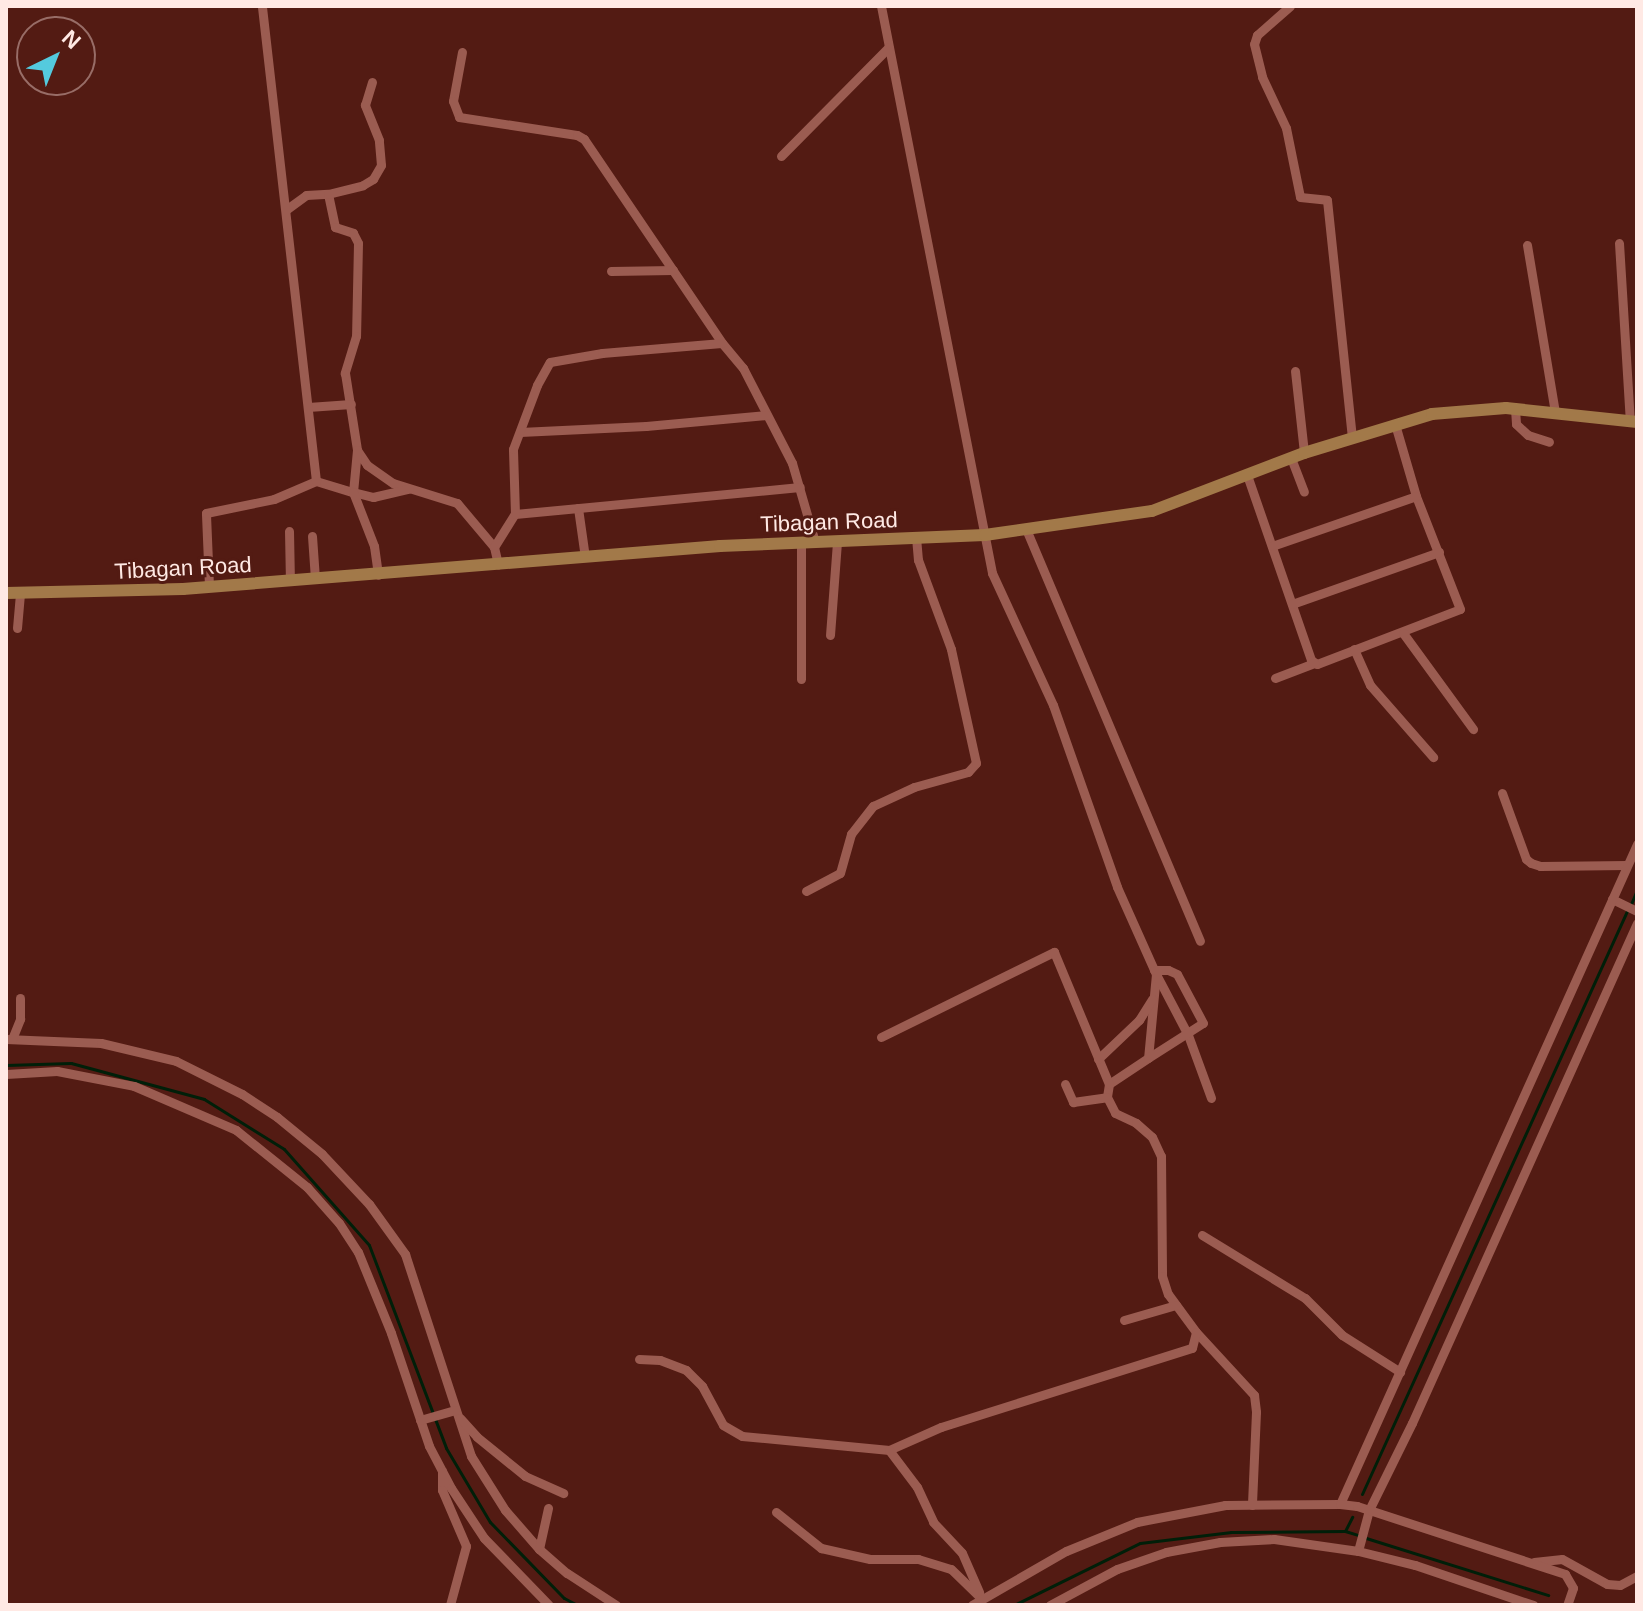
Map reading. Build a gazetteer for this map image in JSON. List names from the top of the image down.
{
  "streets": {
    "main road": ["Tibagan Road"]
  },
  "north": "top right"
}
